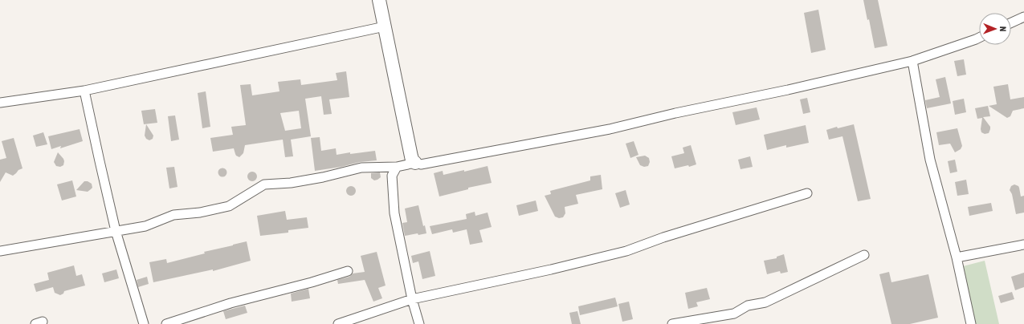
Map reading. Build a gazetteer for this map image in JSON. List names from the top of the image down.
{
  "north": "right"
}
